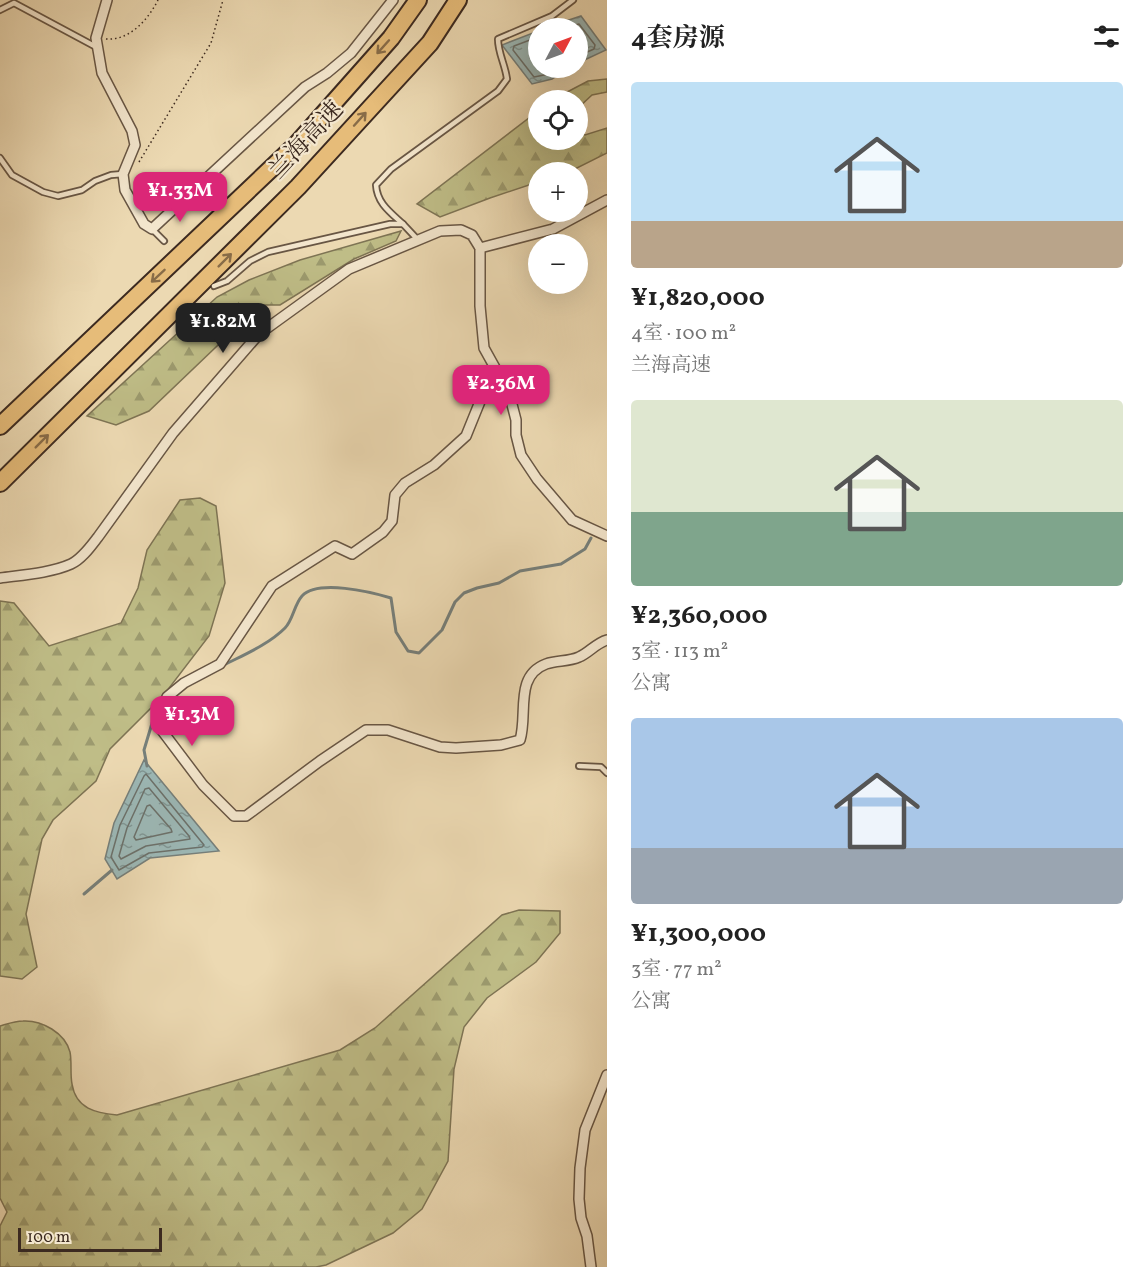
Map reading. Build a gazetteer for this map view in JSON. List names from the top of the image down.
{
  "streets": {
    "highway": ["兰海高速"]
  },
  "scale_bar": "100 m",
  "north": "top right",
  "page": {
    "heading": "4套房源",
    "map_buttons": ["+", "−"],
    "list": [
      {
        "name": "¥1,820,000",
        "note": "4室 · 100 m² · 兰海高速"
      },
      {
        "name": "¥2,360,000",
        "note": "3室 · 113 m² · 公寓"
      },
      {
        "name": "¥1,300,000",
        "note": "3室 · 77 m² · 公寓"
      }
    ],
    "price": [
      "¥1.33M",
      "¥1.82M",
      "¥2.36M",
      "¥1.3M"
    ],
    "scale": "100 m"
  }
}
